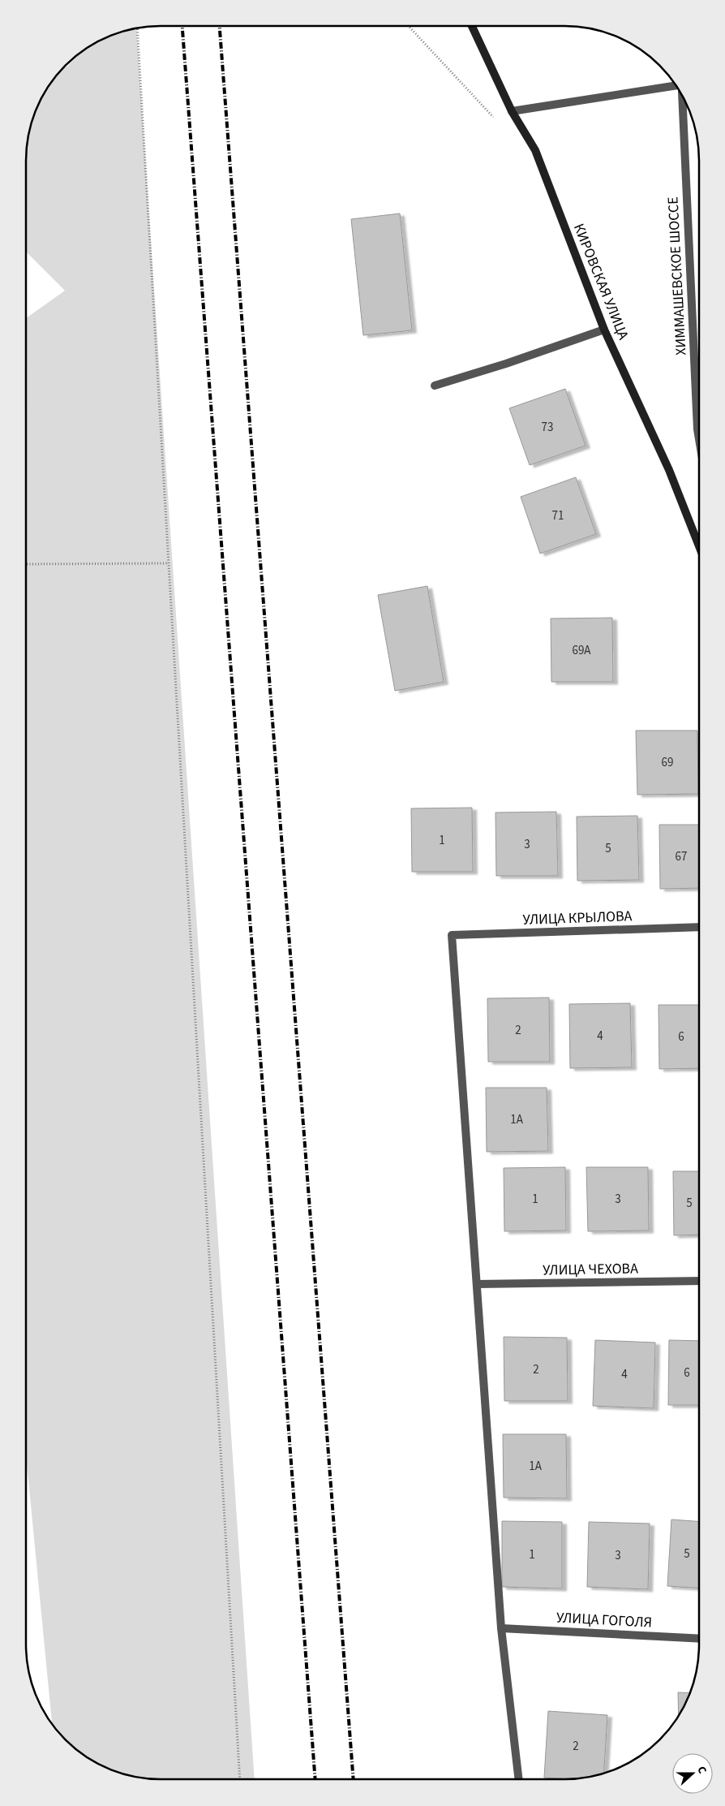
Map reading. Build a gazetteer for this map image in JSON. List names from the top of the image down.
{
  "streets": {
    "main road": ["КИРОВСКАЯ УЛИЦА"],
    "street": [
      "ХИММАШЕВСКОЕ ШОССЕ",
      "УЛИЦА КРЫЛОВА",
      "УЛИЦА ЧЕХОВА",
      "УЛИЦА ГОГОЛЯ"
    ]
  },
  "crossings": [
    ["УЛИЦА КРЫЛОВА", "УЛИЦА ЧЕХОВА"]
  ],
  "house_numbers": [
    "73",
    "71",
    "69А",
    "69",
    "1",
    "3",
    "5",
    "67",
    "2",
    "4",
    "6",
    "1А",
    "1",
    "3",
    "5",
    "2",
    "6",
    "4",
    "1А",
    "5",
    "1",
    "3",
    "2"
  ],
  "north": "right"
}
